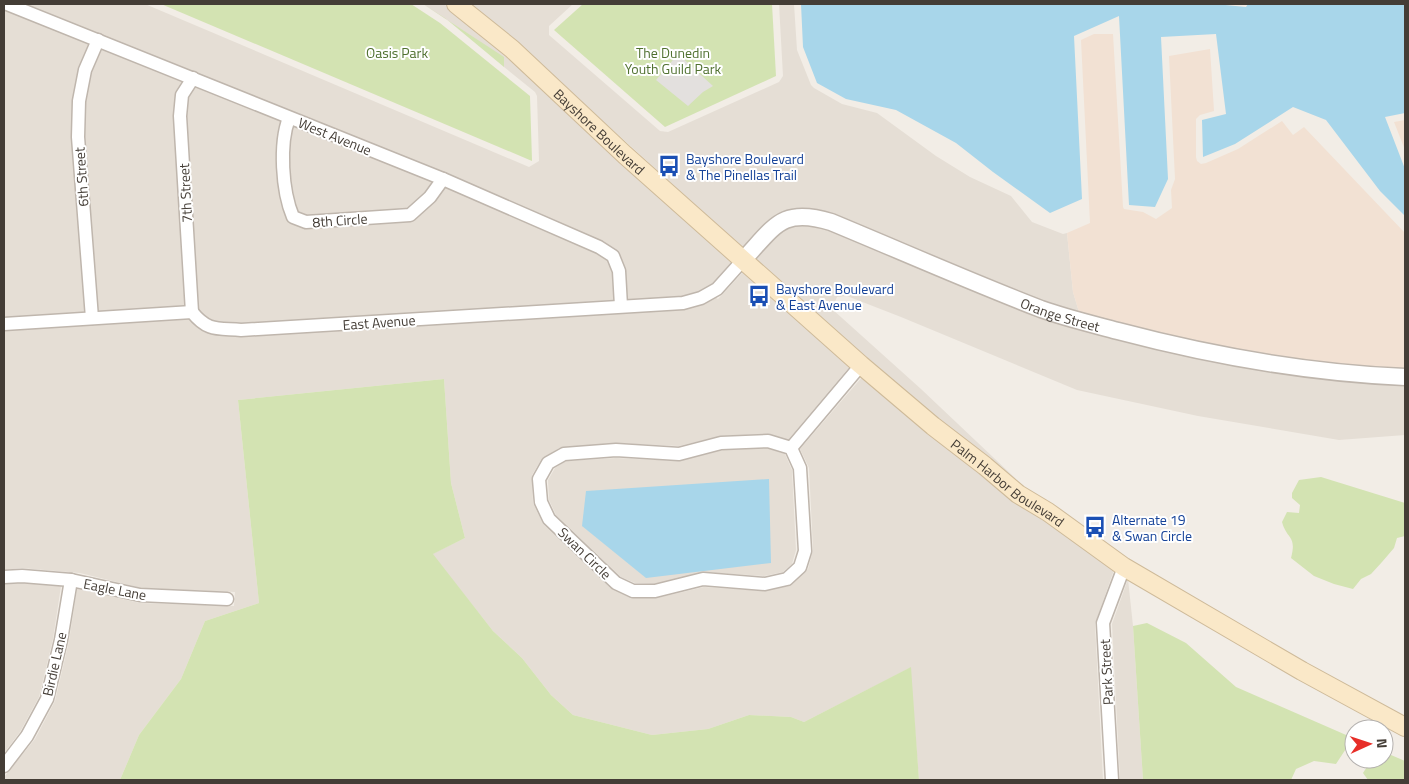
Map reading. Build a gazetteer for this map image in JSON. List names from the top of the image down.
{
  "streets": {
    "main road": ["Bayshore Boulevard", "Palm Harbor Boulevard"],
    "street": [
      "West Avenue",
      "6th Street",
      "7th Street",
      "8th Circle",
      "Orange Street",
      "East Avenue",
      "Swan Circle",
      "Eagle Lane",
      "Birdie Lane",
      "Park Street"
    ]
  },
  "crossings": [
    ["Bayshore Boulevard", "Orange Street"],
    ["Bayshore Boulevard", "East Avenue"],
    ["Bayshore Boulevard", "Palm Harbor Boulevard"],
    ["West Avenue", "6th Street"],
    ["West Avenue", "7th Street"],
    ["West Avenue", "8th Circle"],
    ["West Avenue", "East Avenue"],
    ["7th Street", "East Avenue"],
    ["Orange Street", "East Avenue"],
    ["Orange Street", "Palm Harbor Boulevard"],
    ["East Avenue", "Palm Harbor Boulevard"],
    ["Palm Harbor Boulevard", "Park Street"],
    ["Eagle Lane", "Birdie Lane"]
  ],
  "parks": ["Oasis Park", "The Dunedin Youth Guild Park"],
  "places": {
    "bus stop": ["Bayshore Boulevard & The Pinellas Trail", "Bayshore Boulevard & East Avenue", "Alternate 19 & Swan Circle"]
  },
  "north": "right"
}
